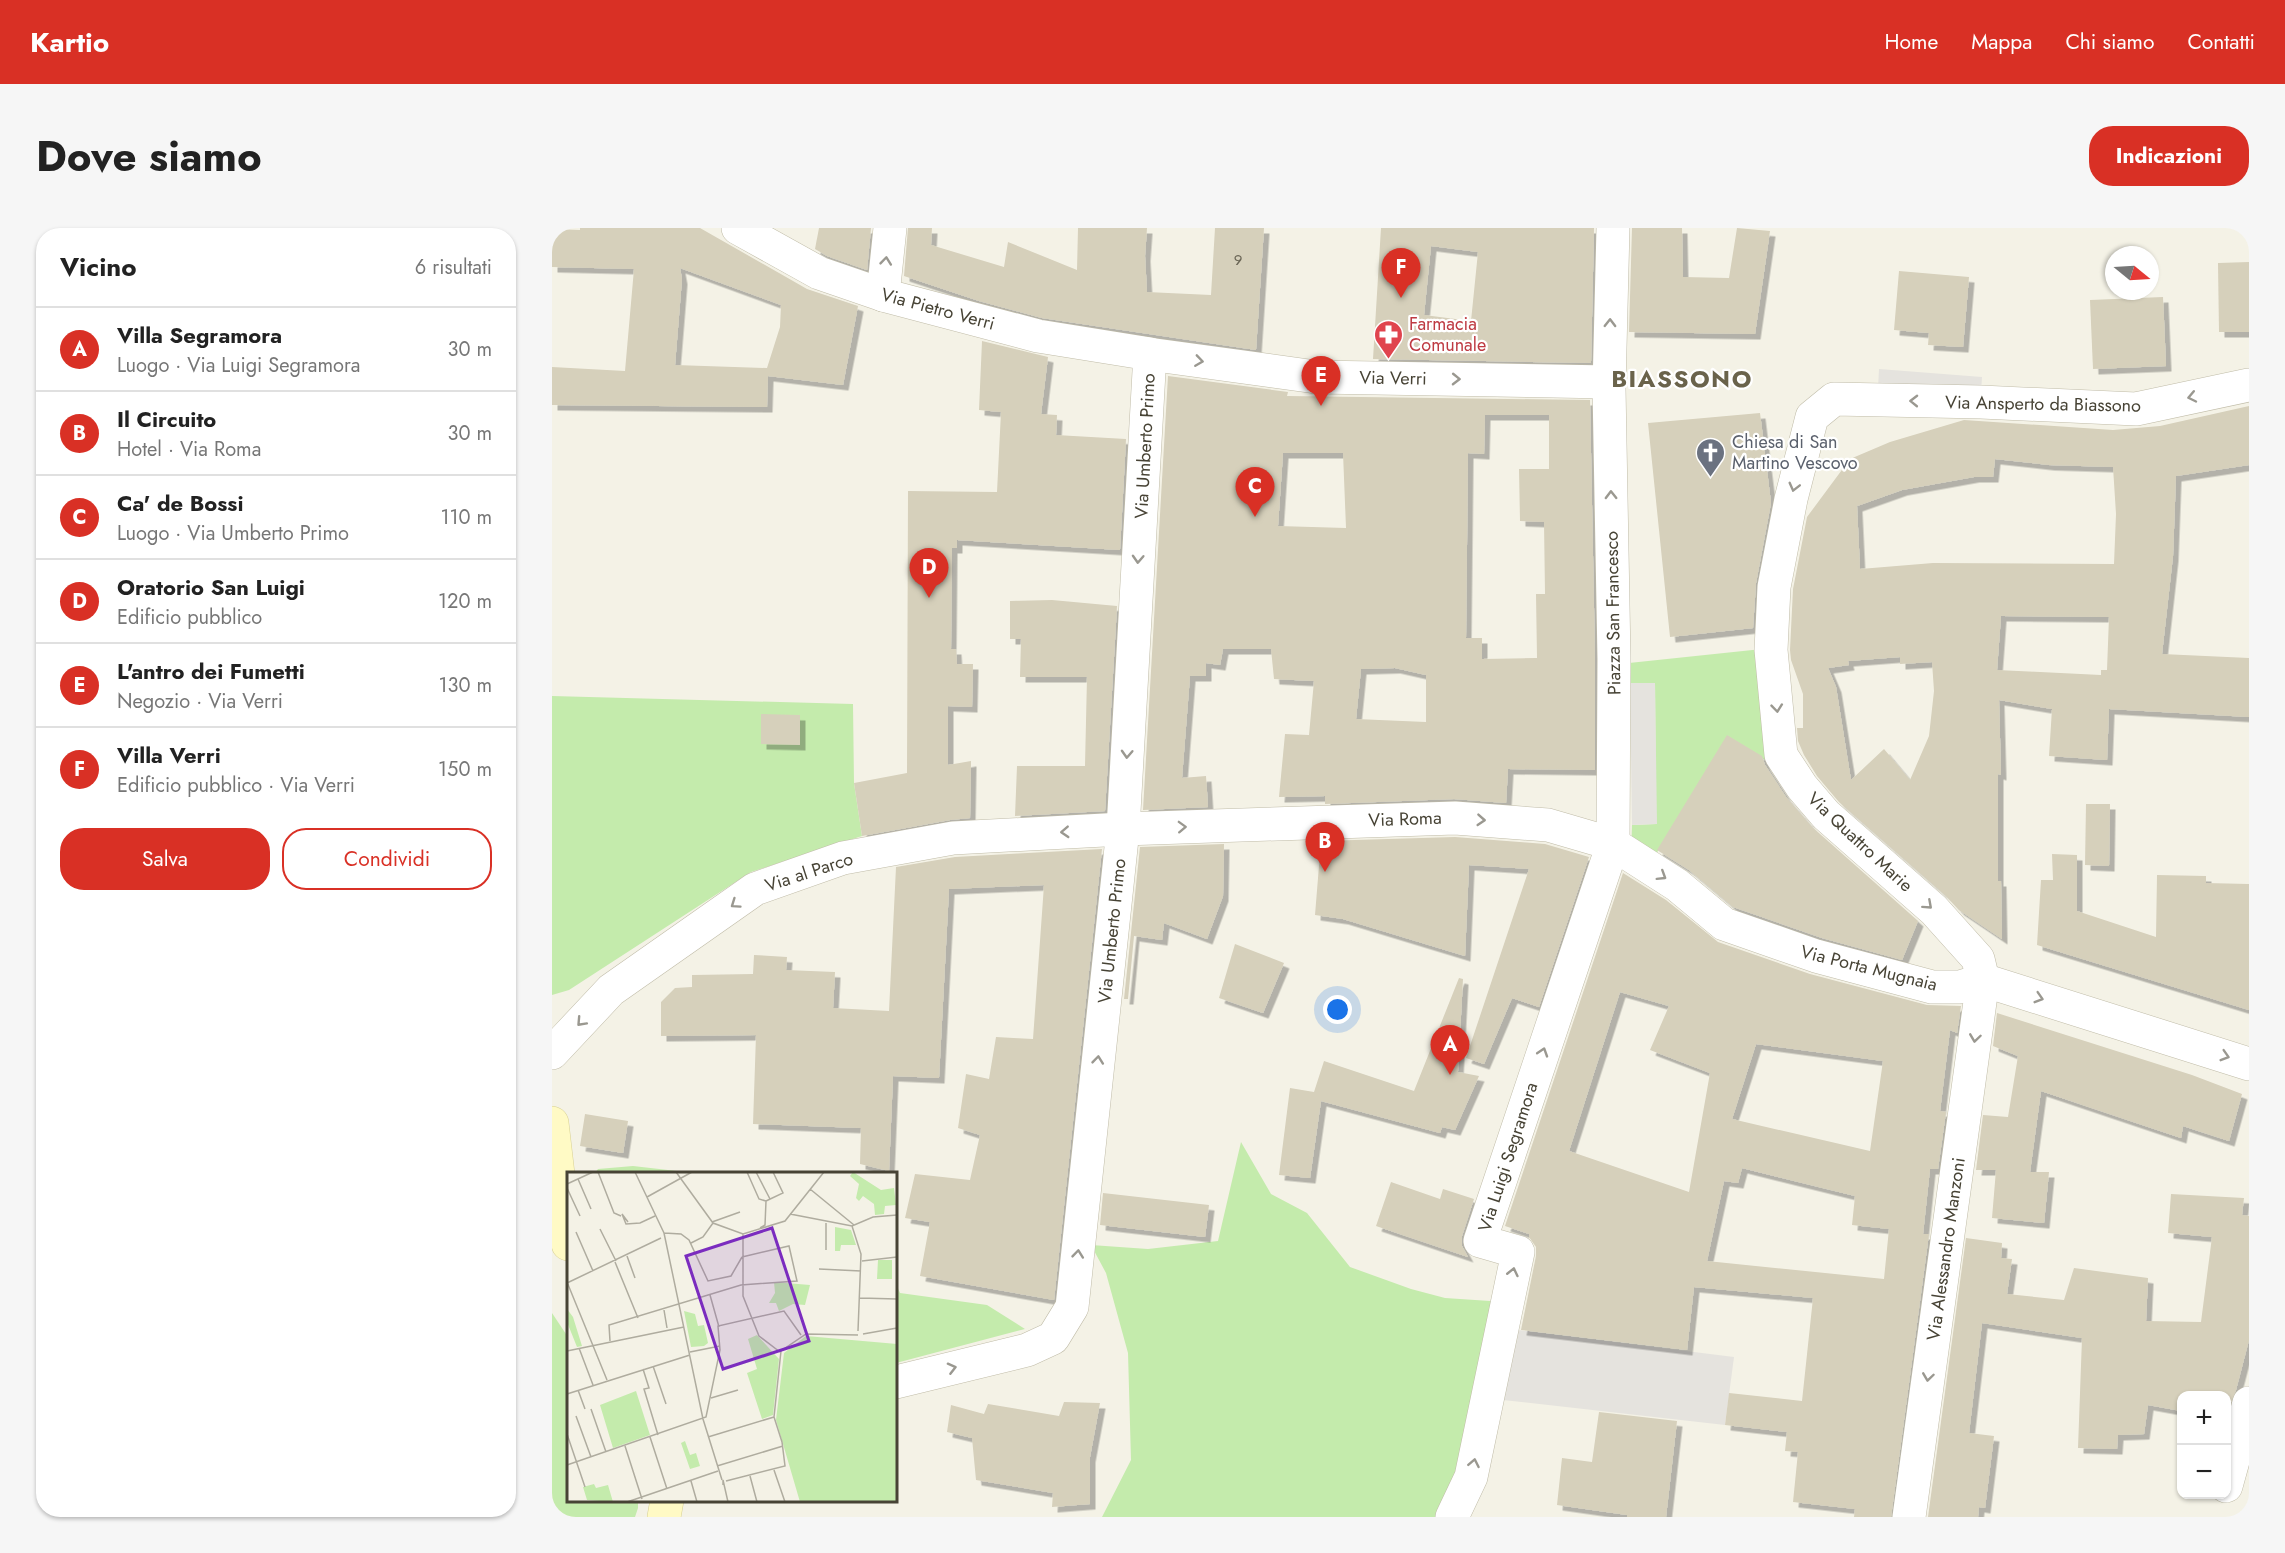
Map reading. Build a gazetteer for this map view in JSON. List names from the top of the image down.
{
  "streets": {
    "street": [
      "Via Pietro Verri",
      "Via Verri",
      "Via Ansperto da Biassono",
      "Via Umberto Primo",
      "Piazza San Francesco",
      "Via Roma",
      "Via Quattro Marie",
      "Via al Parco",
      "Via Porta Mugnaia",
      "Via Luigi Segramora",
      "Via Alessandro Manzoni"
    ]
  },
  "crossings": [
    ["Via Pietro Verri", "Via Verri"],
    ["Via Pietro Verri", "Via Umberto Primo"],
    ["Via Verri", "Via Umberto Primo"],
    ["Via Verri", "Piazza San Francesco"],
    ["Via Ansperto da Biassono", "Via Quattro Marie"],
    ["Via Umberto Primo", "Via Roma"],
    ["Via Umberto Primo", "Via al Parco"],
    ["Piazza San Francesco", "Via Roma"],
    ["Piazza San Francesco", "Via Porta Mugnaia"],
    ["Piazza San Francesco", "Via Luigi Segramora"],
    ["Via Roma", "Via al Parco"],
    ["Via Roma", "Via Porta Mugnaia"],
    ["Via Roma", "Via Luigi Segramora"],
    ["Via Quattro Marie", "Via Porta Mugnaia"],
    ["Via Quattro Marie", "Via Alessandro Manzoni"],
    ["Via Porta Mugnaia", "Via Luigi Segramora"],
    ["Via Porta Mugnaia", "Via Alessandro Manzoni"]
  ],
  "one_way": [
    "Via Verri",
    "Piazza San Francesco",
    "Via Roma",
    "Via Quattro Marie",
    "Via al Parco",
    "Via Porta Mugnaia",
    "Via Luigi Segramora",
    "Via Alessandro Manzoni"
  ],
  "districts": ["BIASSONO"],
  "places": {
    "pharmacy": ["Farmacia Comunale"],
    "church": ["Chiesa di San Martino Vescovo"]
  },
  "house_numbers": ["9"],
  "north": "right",
  "page": {
    "header": "Kartio",
    "nav": [
      "Home",
      "Mappa",
      "Chi siamo",
      "Contatti"
    ],
    "title": "Dove siamo",
    "buttons": [
      "Indicazioni",
      ["Salva", "Condividi"]
    ],
    "heading": ["Vicino", "6 risultati"],
    "pins": [
      "F",
      "E",
      "C",
      "D",
      "B",
      "A"
    ],
    "list": [
      {
        "mark": "A",
        "name": "Villa Segramora",
        "note": "Luogo · Via Luigi Segramora",
        "value": "30 m"
      },
      {
        "mark": "B",
        "name": "Il Circuito",
        "note": "Hotel · Via Roma",
        "value": "30 m"
      },
      {
        "mark": "C",
        "name": "Ca' de Bossi",
        "note": "Luogo · Via Umberto Primo",
        "value": "110 m"
      },
      {
        "mark": "D",
        "name": "Oratorio San Luigi",
        "note": "Edificio pubblico",
        "value": "120 m"
      },
      {
        "mark": "E",
        "name": "L'antro dei Fumetti",
        "note": "Negozio · Via Verri",
        "value": "130 m"
      },
      {
        "mark": "F",
        "name": "Villa Verri",
        "note": "Edificio pubblico · Via Verri",
        "value": "150 m"
      }
    ],
    "map_buttons": ["+", "−"]
  }
}
